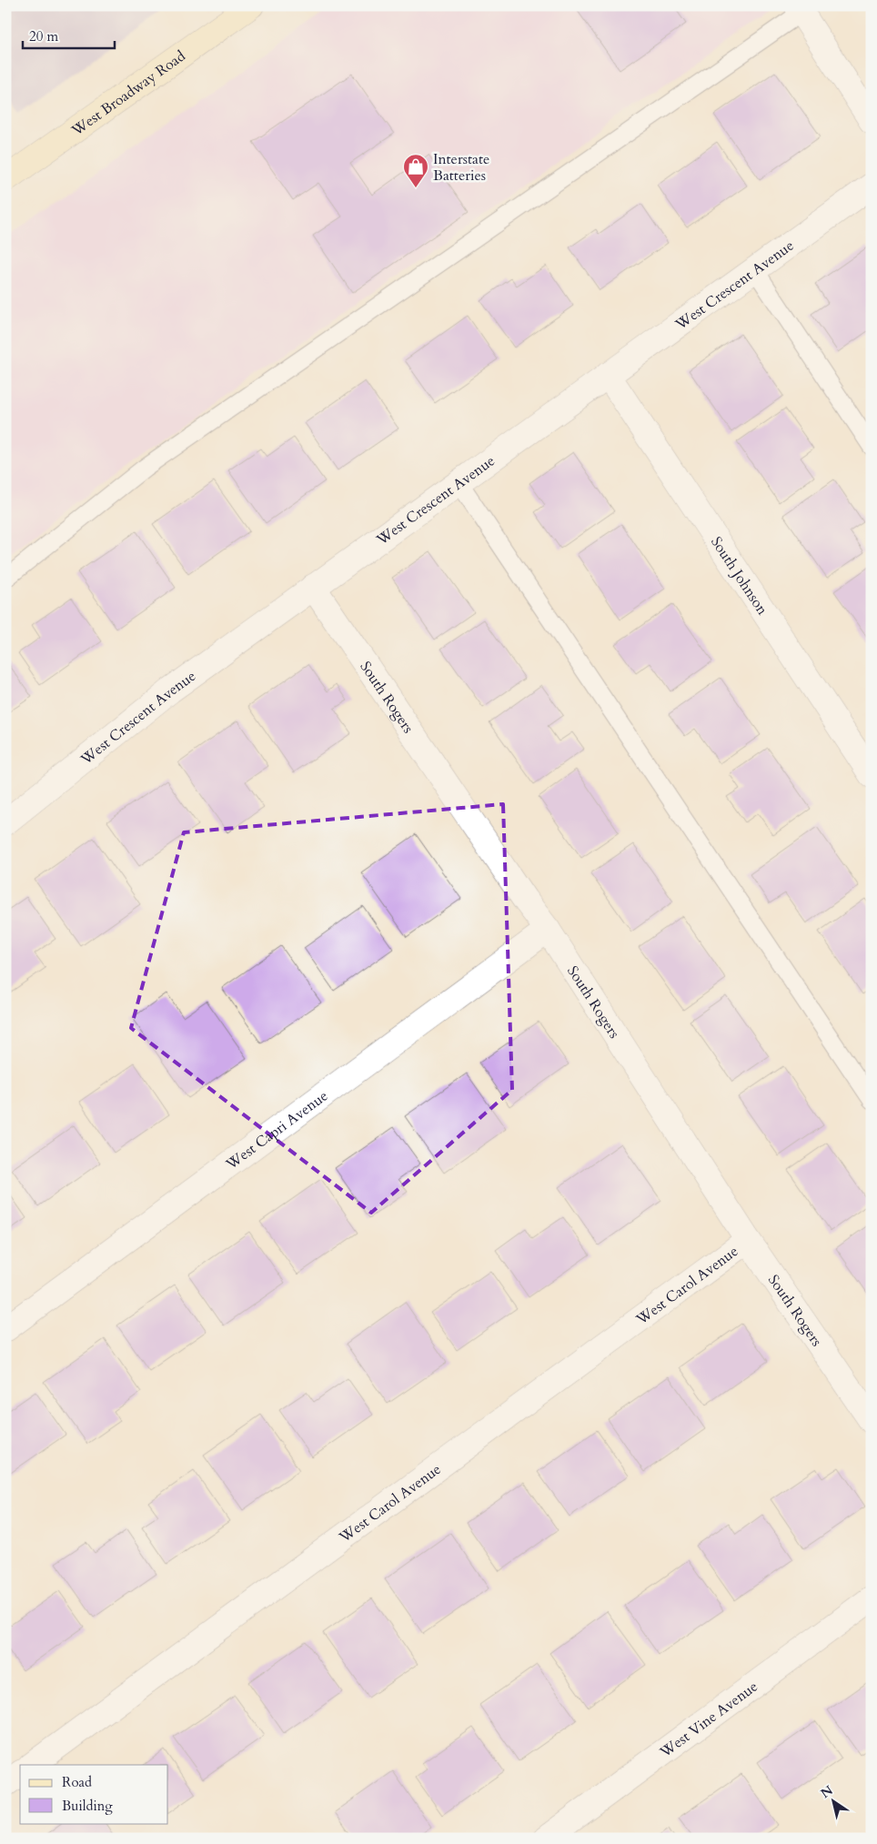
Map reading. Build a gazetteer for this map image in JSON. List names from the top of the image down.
{
  "streets": {
    "main road": ["West Broadway Road"],
    "street": [
      "West Crescent Avenue",
      "South Johnson",
      "South Rogers",
      "West Capri Avenue",
      "West Carol Avenue",
      "West Vine Avenue"
    ]
  },
  "crossings": [
    ["West Crescent Avenue", "South Johnson"],
    ["West Crescent Avenue", "South Rogers"],
    ["South Rogers", "West Capri Avenue"],
    ["South Rogers", "West Carol Avenue"]
  ],
  "places": {
    "shop": ["Interstate Batteries"]
  },
  "legend": ["Road", "Building"],
  "scale_bar": "20 m",
  "north": "top left"
}
